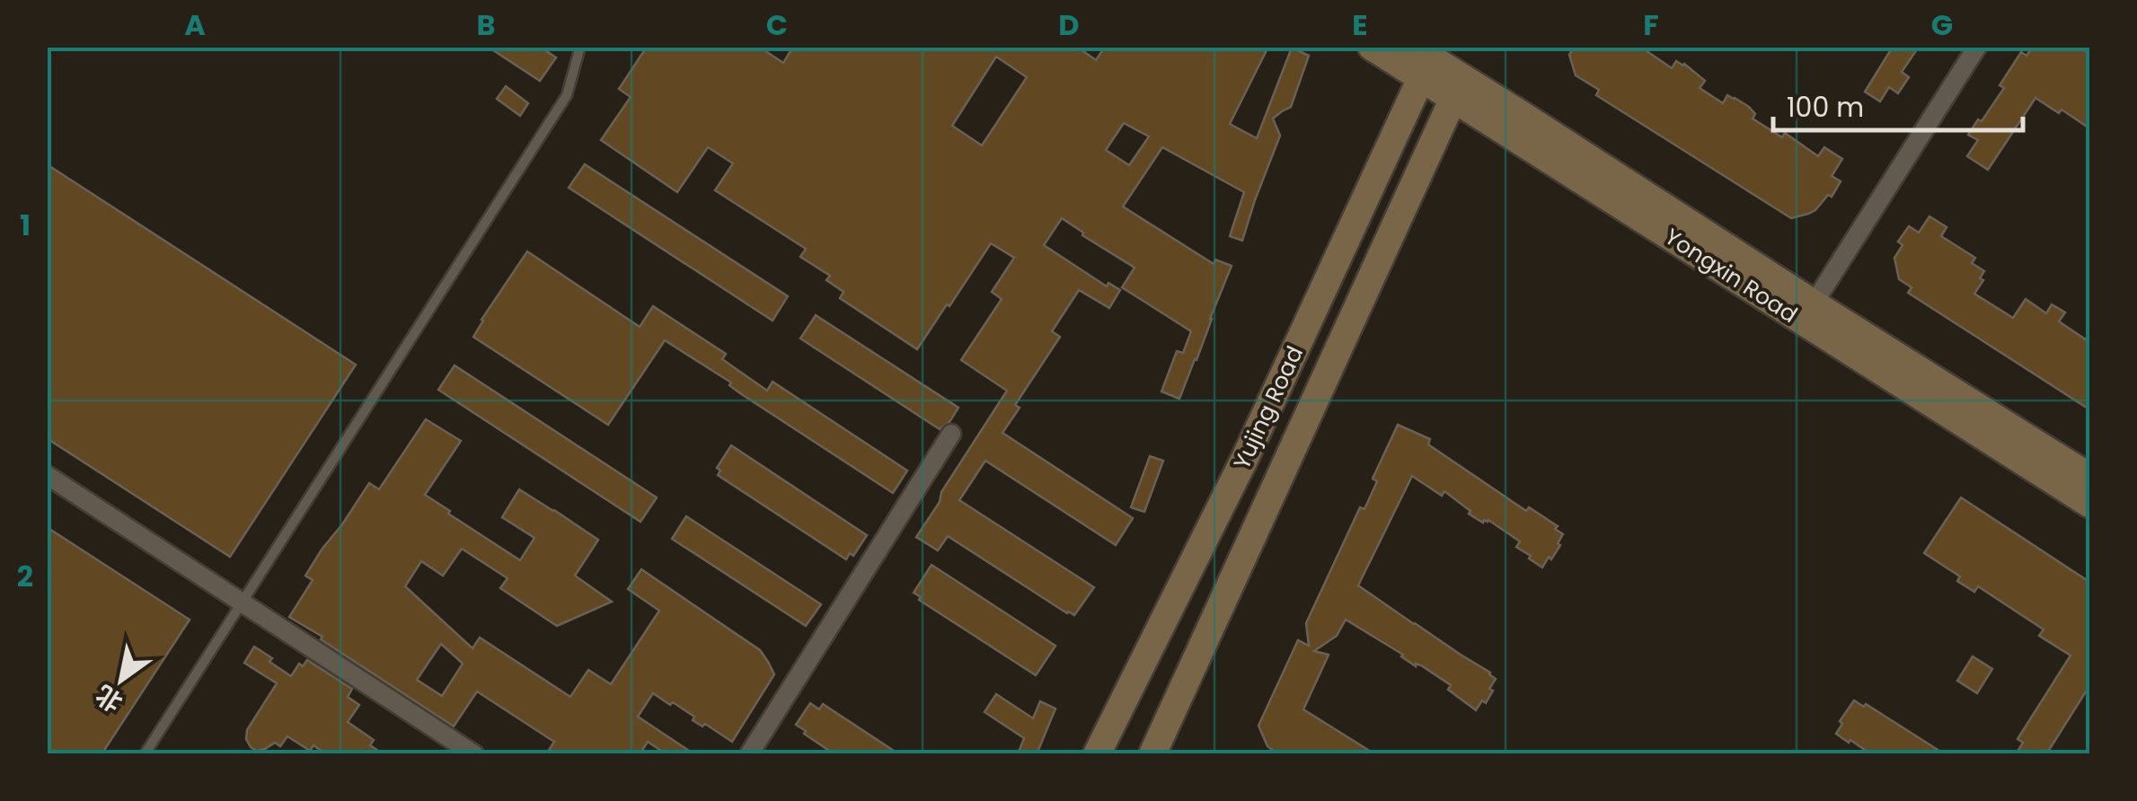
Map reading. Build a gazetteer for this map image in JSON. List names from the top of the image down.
{
  "streets": {
    "street": ["Yongxin Road", "Yujing Road"]
  },
  "crossings": [
    ["Yongxin Road", "Yujing Road"]
  ],
  "scale_bar": "100 m",
  "north": "bottom left",
  "grid": {
    "columns": [
      "A",
      "B",
      "C",
      "D",
      "E",
      "F",
      "G"
    ],
    "rows": ["1", "2"]
  }
}
